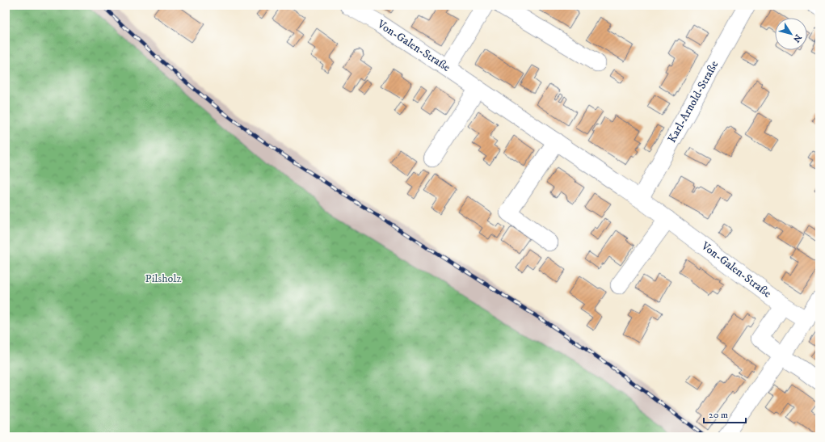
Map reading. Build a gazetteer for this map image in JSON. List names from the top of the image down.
{
  "streets": {
    "street": ["Von-Galen-Straße", "Karl-Arnold-Straße"]
  },
  "crossings": [
    ["Von-Galen-Straße", "Karl-Arnold-Straße"]
  ],
  "parks": ["Pilsholz"],
  "scale_bar": "20 m",
  "north": "bottom right"
}
